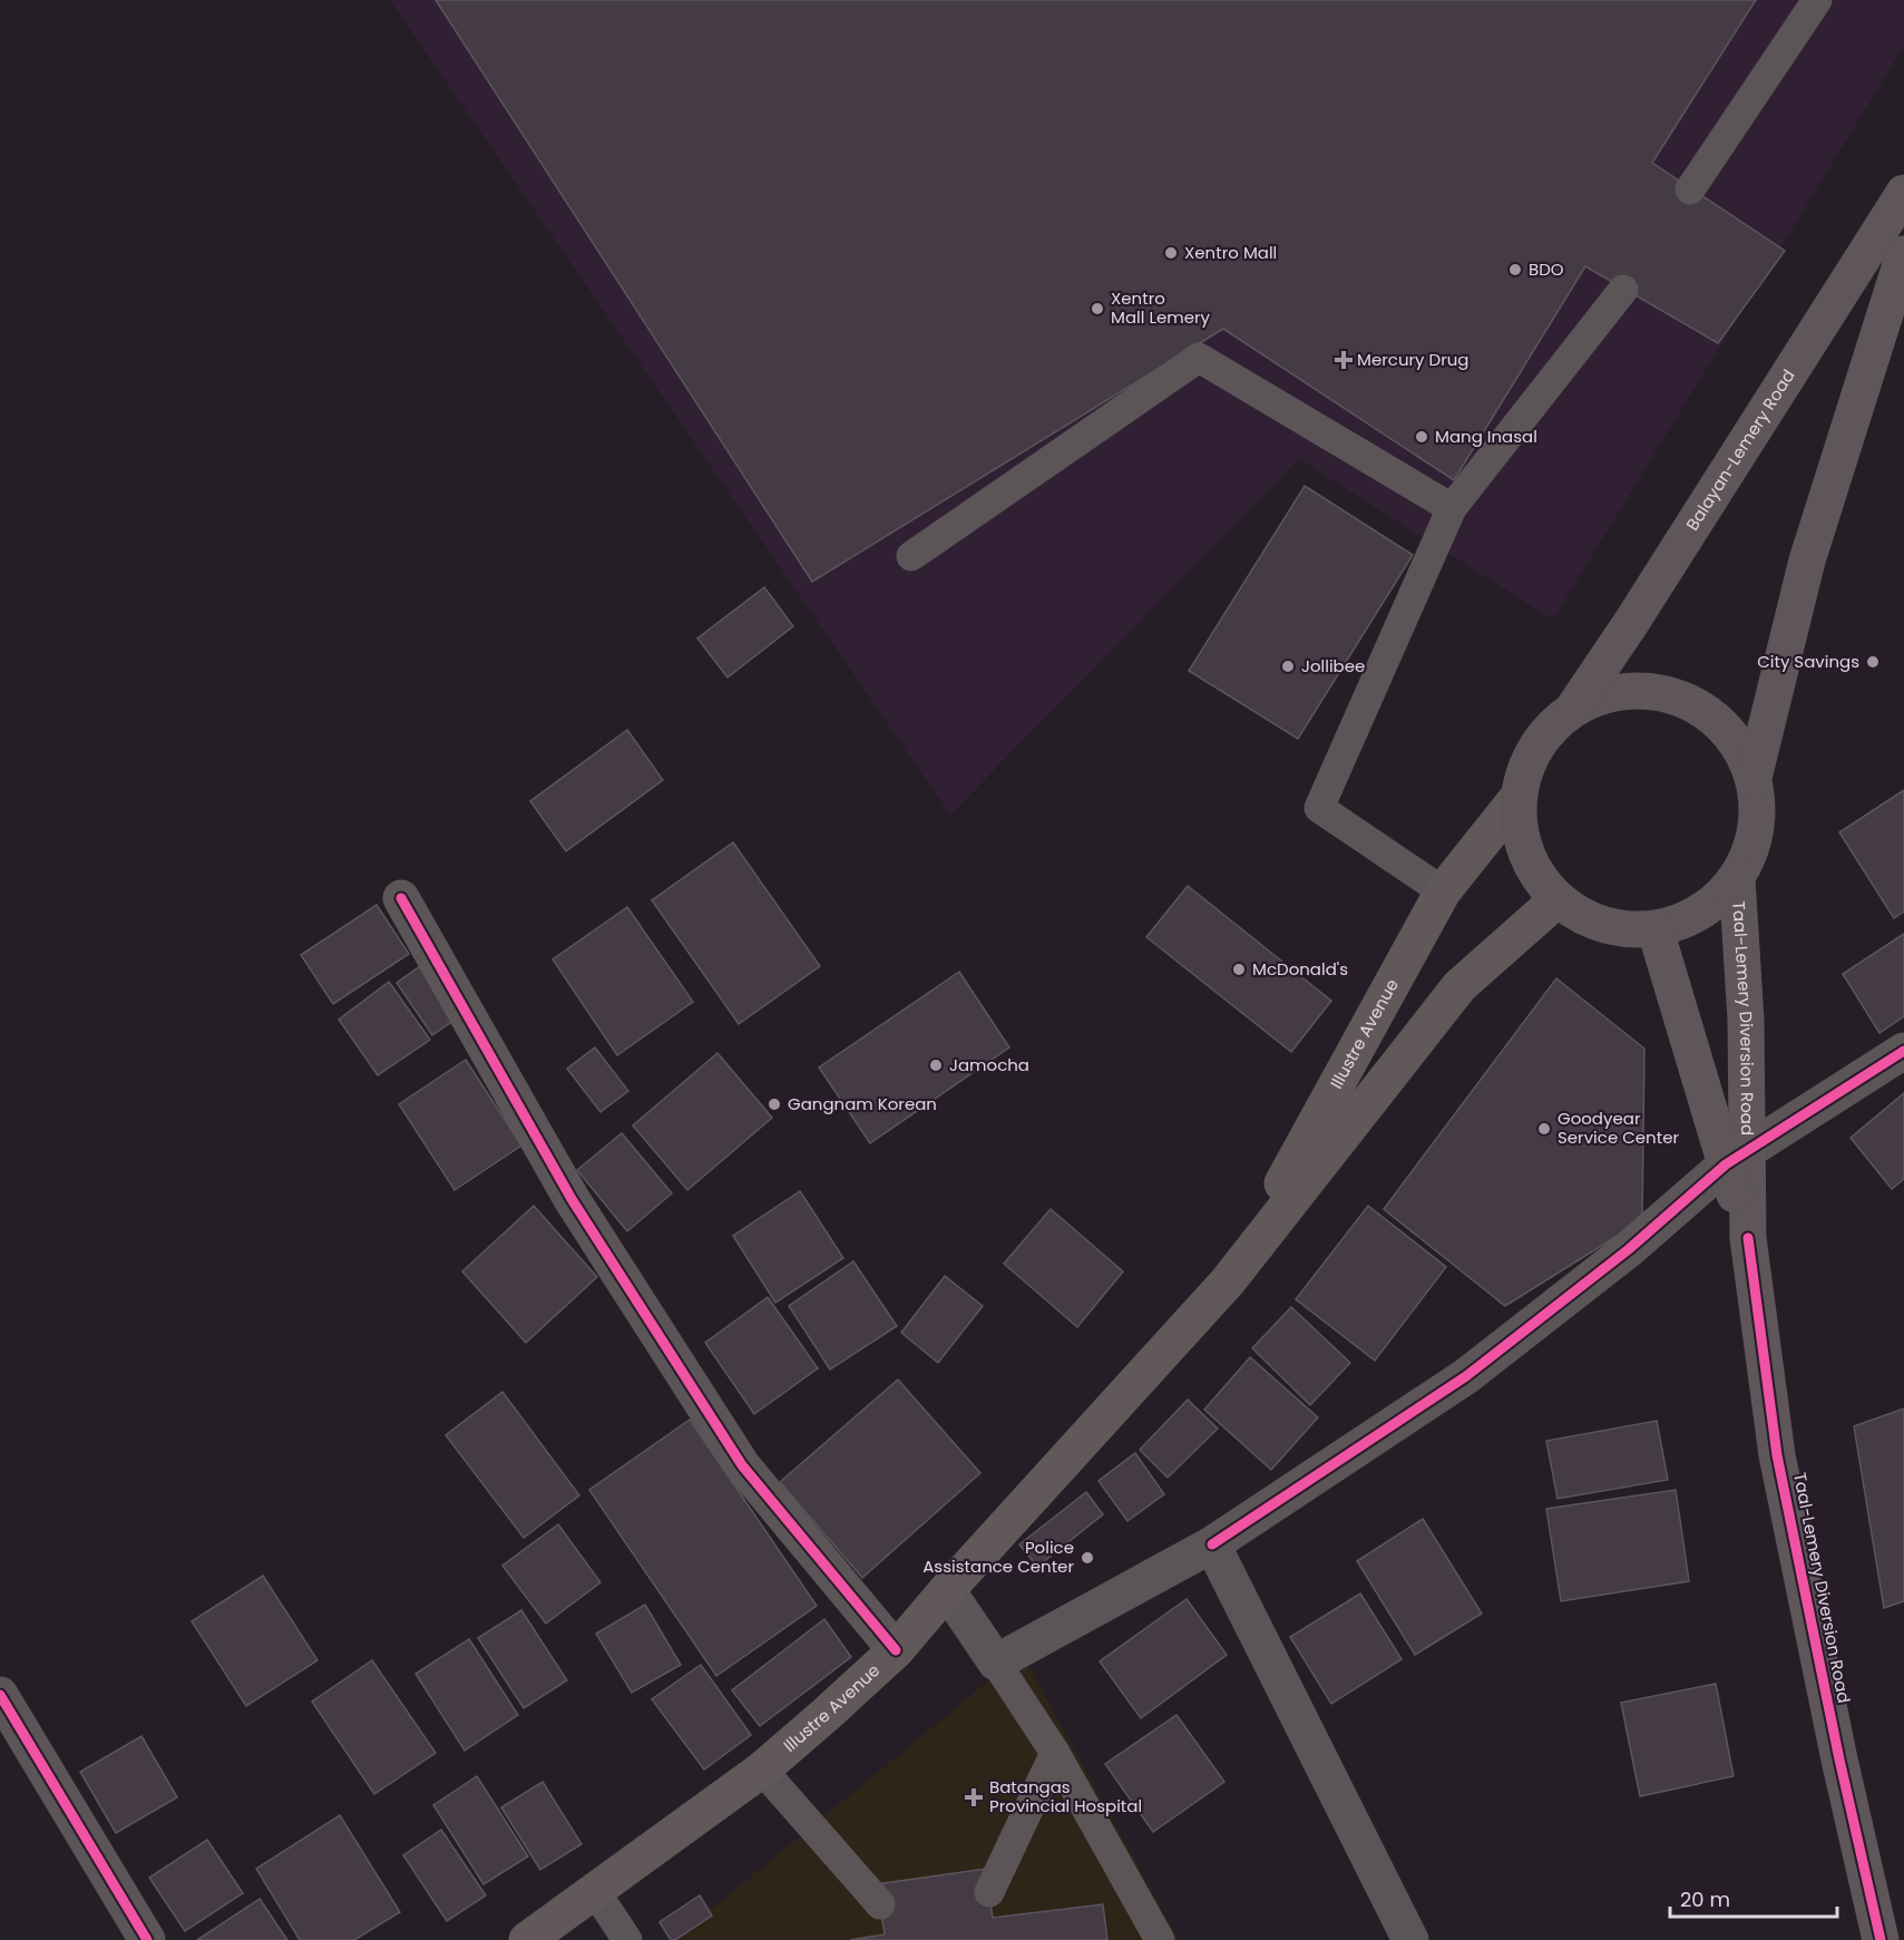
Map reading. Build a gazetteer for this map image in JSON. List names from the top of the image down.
{
  "streets": {
    "main road": ["Balayan-Lemery Road", "Taal-Lemery Diversion Road", "Illustre Avenue"]
  },
  "places": {
    "other": [
      "Xentro Mall",
      "BDO",
      "Xentro Mall Lemery",
      "Mang Inasal",
      "City Savings",
      "Jollibee",
      "McDonald's",
      "Jamocha",
      "Gangnam Korean",
      "Goodyear Service Center",
      "Police Assistance Center"
    ],
    "health": ["Mercury Drug", "Batangas Provincial Hospital"]
  },
  "scale_bar": "20 m"
}
